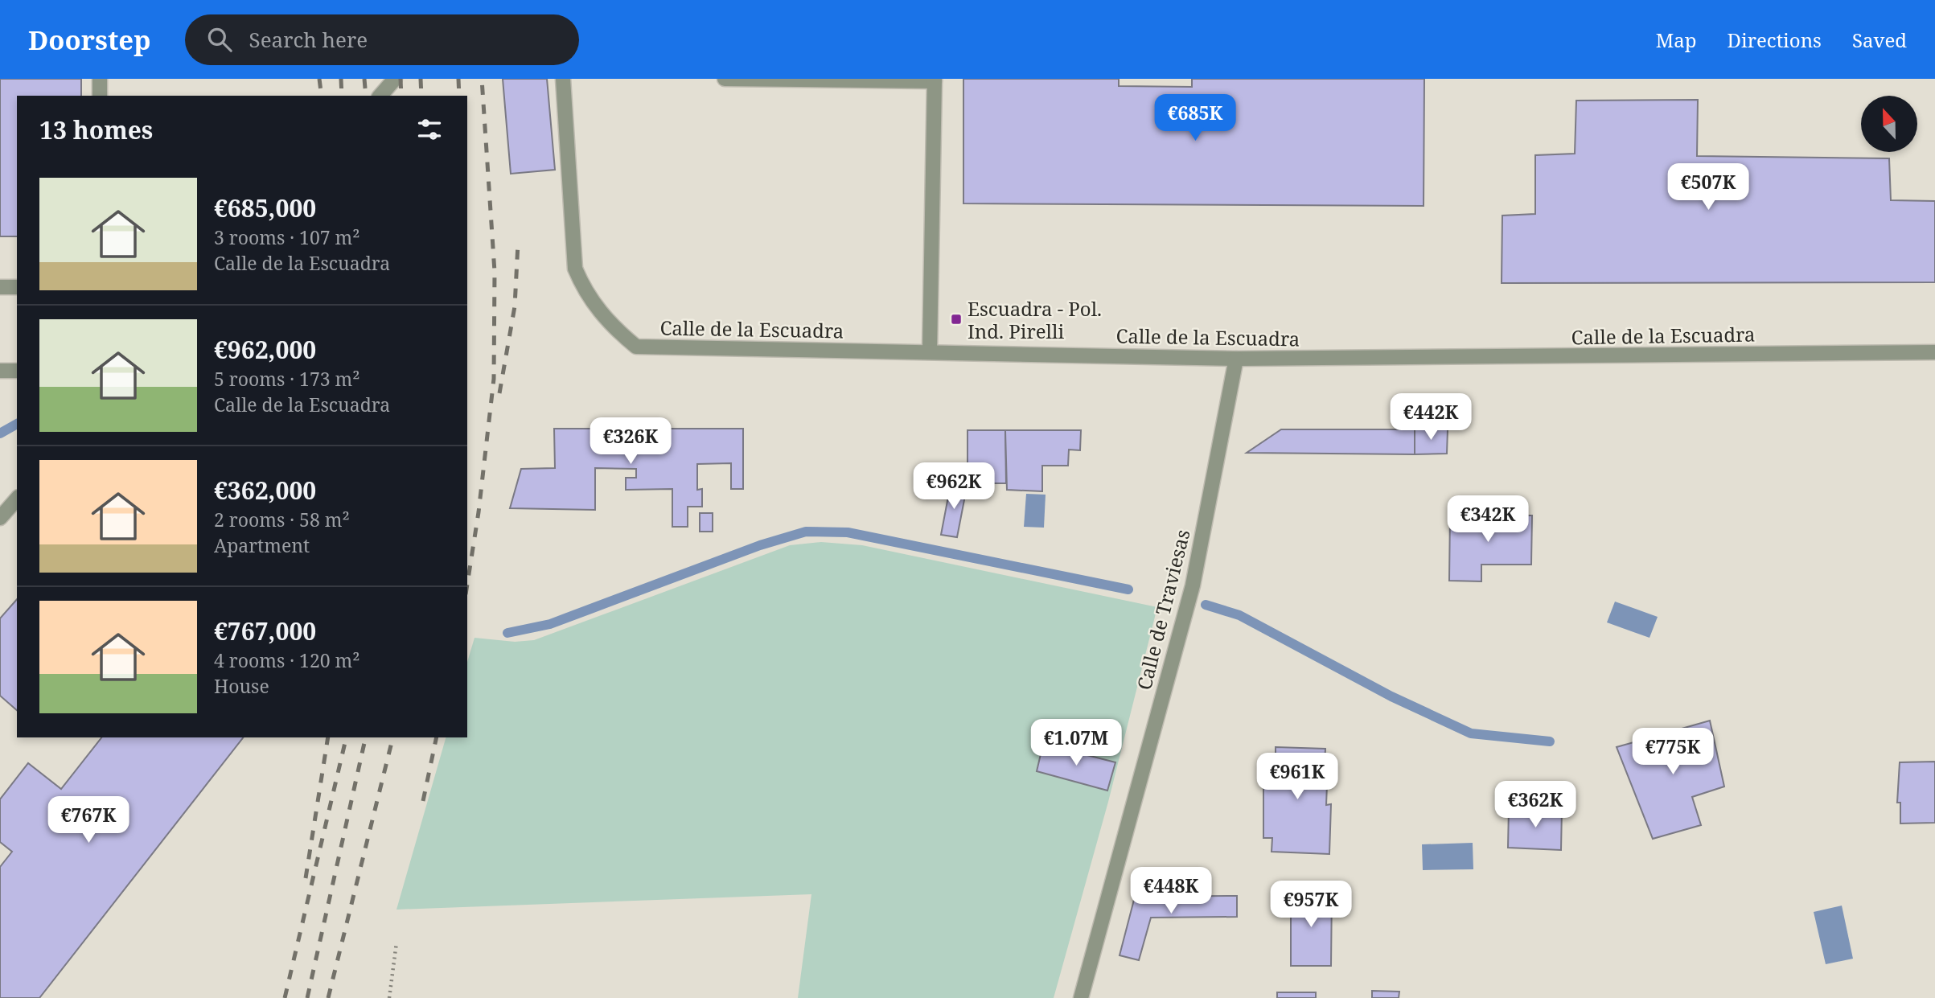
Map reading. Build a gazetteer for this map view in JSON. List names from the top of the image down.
{
  "streets": {
    "street": ["Calle de la Escuadra", "Calle de Traviesas"]
  },
  "crossings": [
    ["Calle de la Escuadra", "Calle de Traviesas"]
  ],
  "places": {
    "transit": ["Escuadra - Pol. Ind. Pirelli"]
  },
  "north": "top",
  "page": {
    "header": "Doorstep",
    "search": "Search here",
    "nav": ["Map", "Directions", "Saved"],
    "price": [
      "€685K",
      "€507K",
      "€442K",
      "€326K",
      "€962K",
      "€342K",
      "€1.07M",
      "€775K",
      "€961K",
      "€362K",
      "€767K",
      "€448K",
      "€957K"
    ],
    "heading": "13 homes",
    "list": [
      {
        "name": "€685,000",
        "note": "3 rooms · 107 m² · Calle de la Escuadra"
      },
      {
        "name": "€962,000",
        "note": "5 rooms · 173 m² · Calle de la Escuadra"
      },
      {
        "name": "€362,000",
        "note": "2 rooms · 58 m² · Apartment"
      },
      {
        "name": "€767,000",
        "note": "4 rooms · 120 m² · House"
      }
    ]
  }
}
